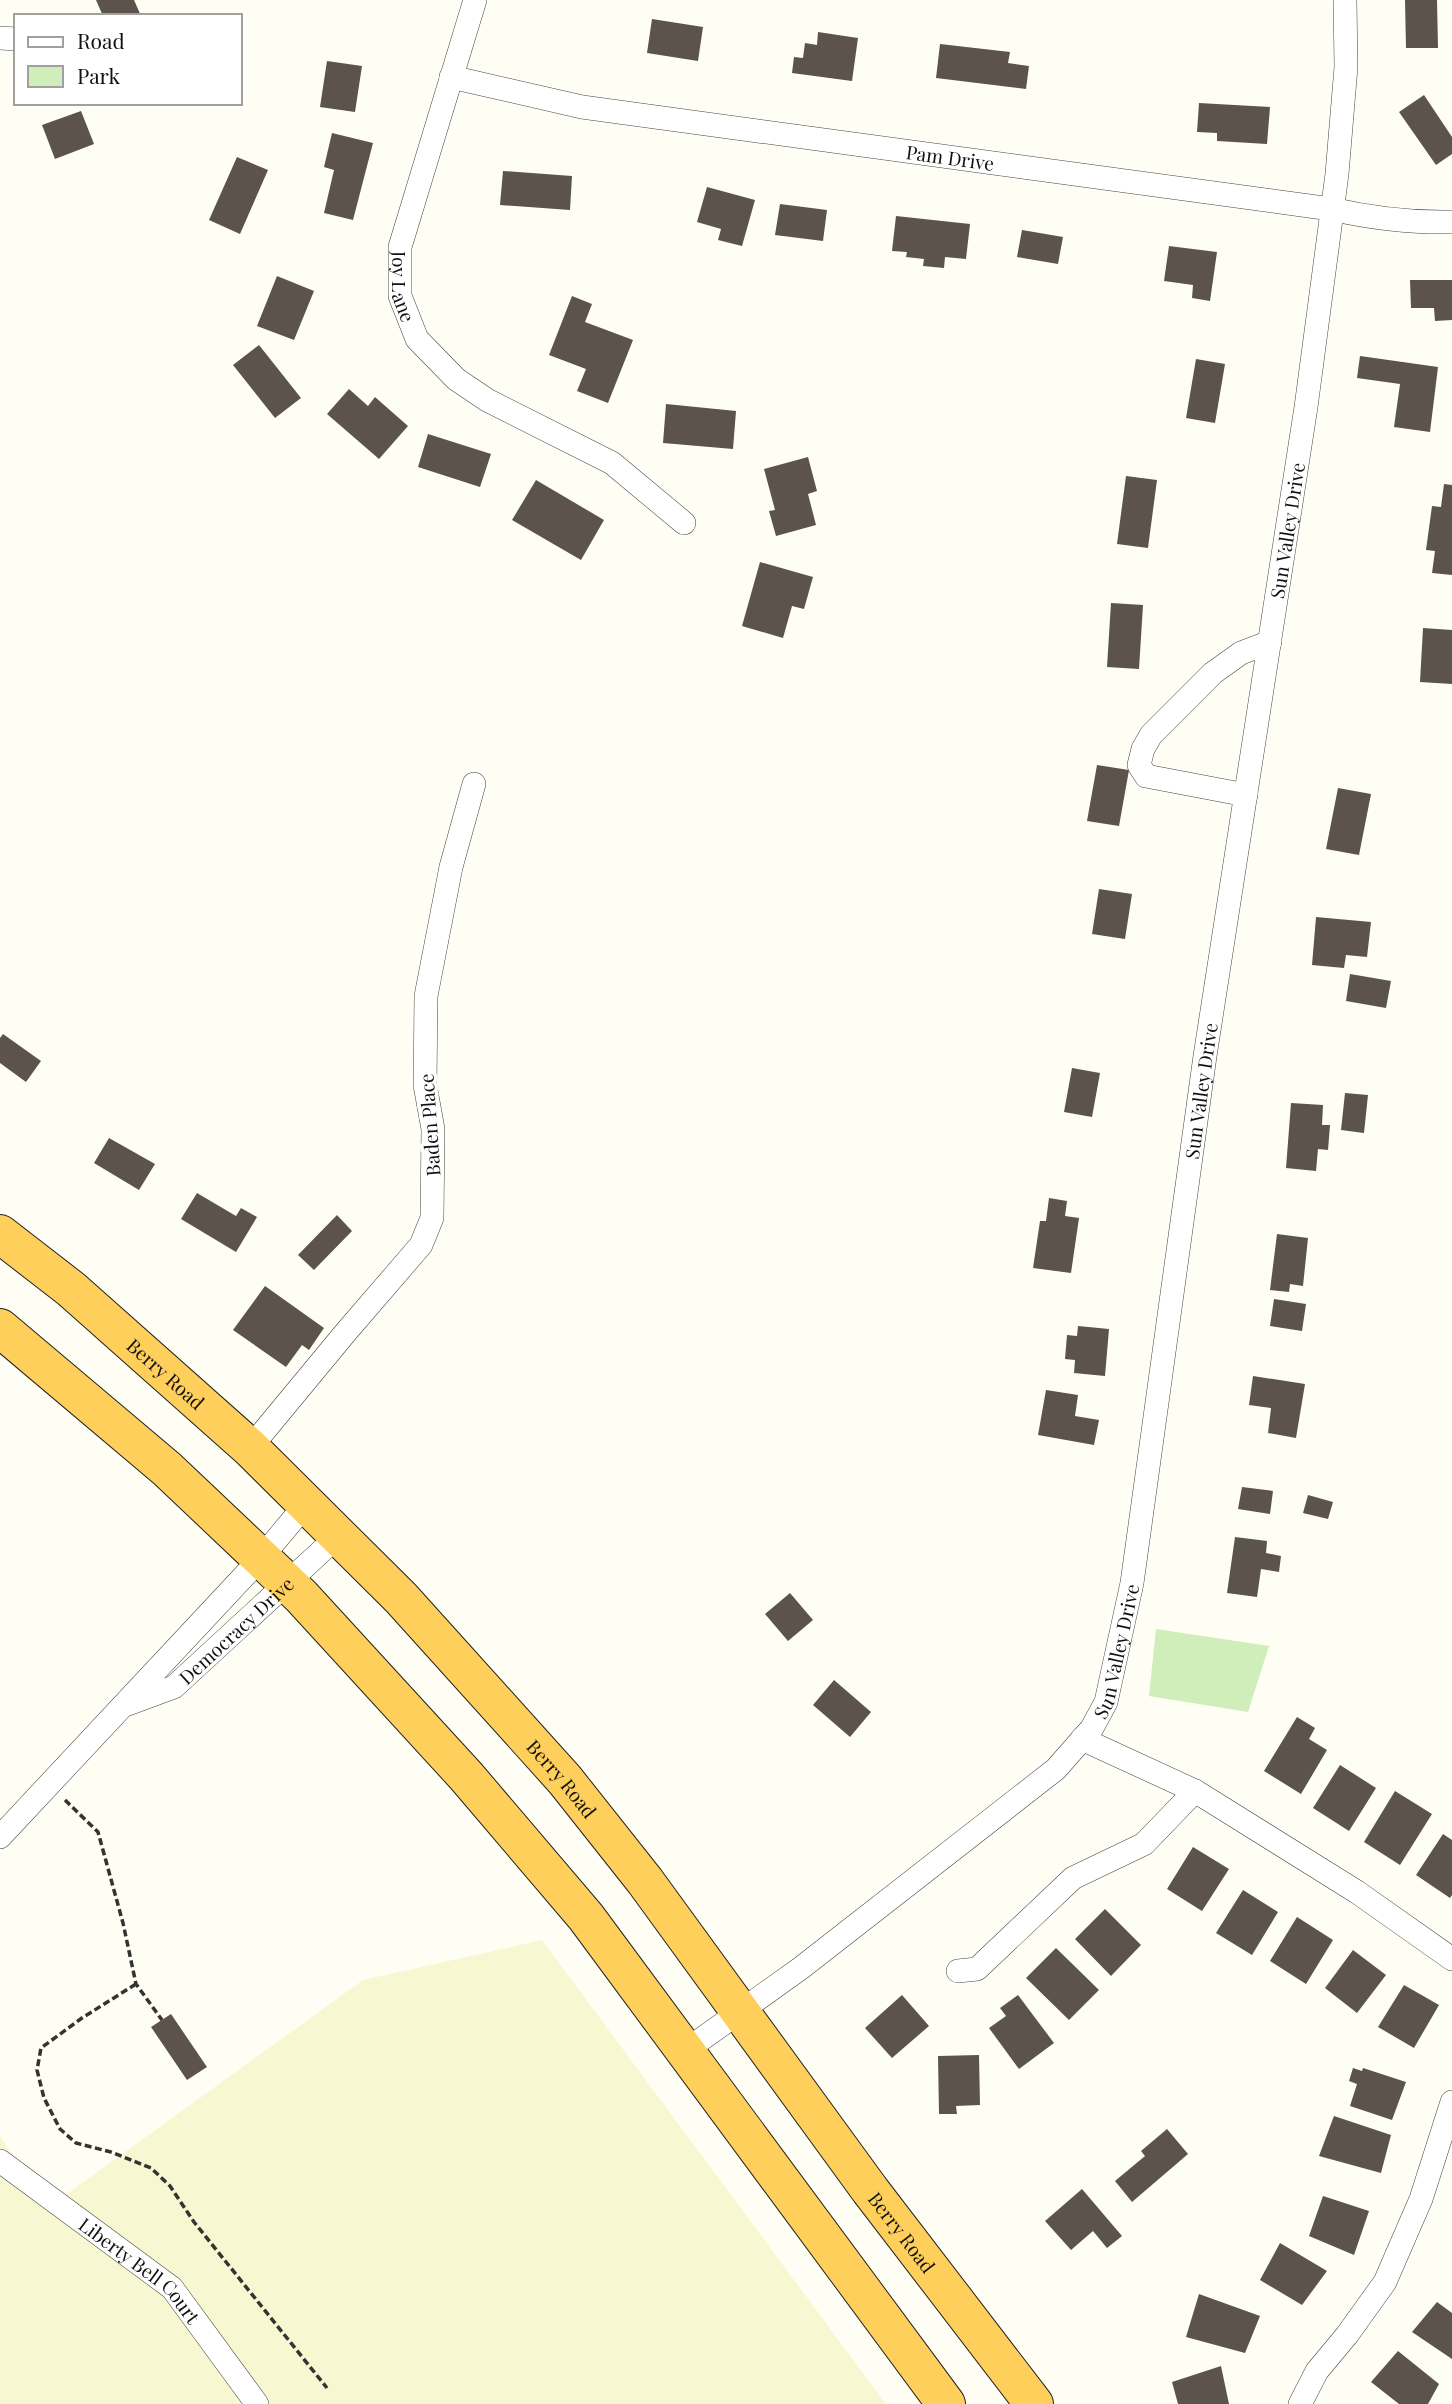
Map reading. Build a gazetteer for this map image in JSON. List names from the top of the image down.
{
  "streets": {
    "highway": ["Berry Road"],
    "street": [
      "Pam Drive",
      "Joy Lane",
      "Sun Valley Drive",
      "Baden Place",
      "Democracy Drive",
      "Liberty Bell Court"
    ]
  },
  "crossings": [
    ["Pam Drive", "Joy Lane"],
    ["Pam Drive", "Sun Valley Drive"],
    ["Sun Valley Drive", "Berry Road"],
    ["Baden Place", "Berry Road"],
    ["Berry Road", "Democracy Drive"]
  ],
  "legend": ["Road", "Park"]
}
